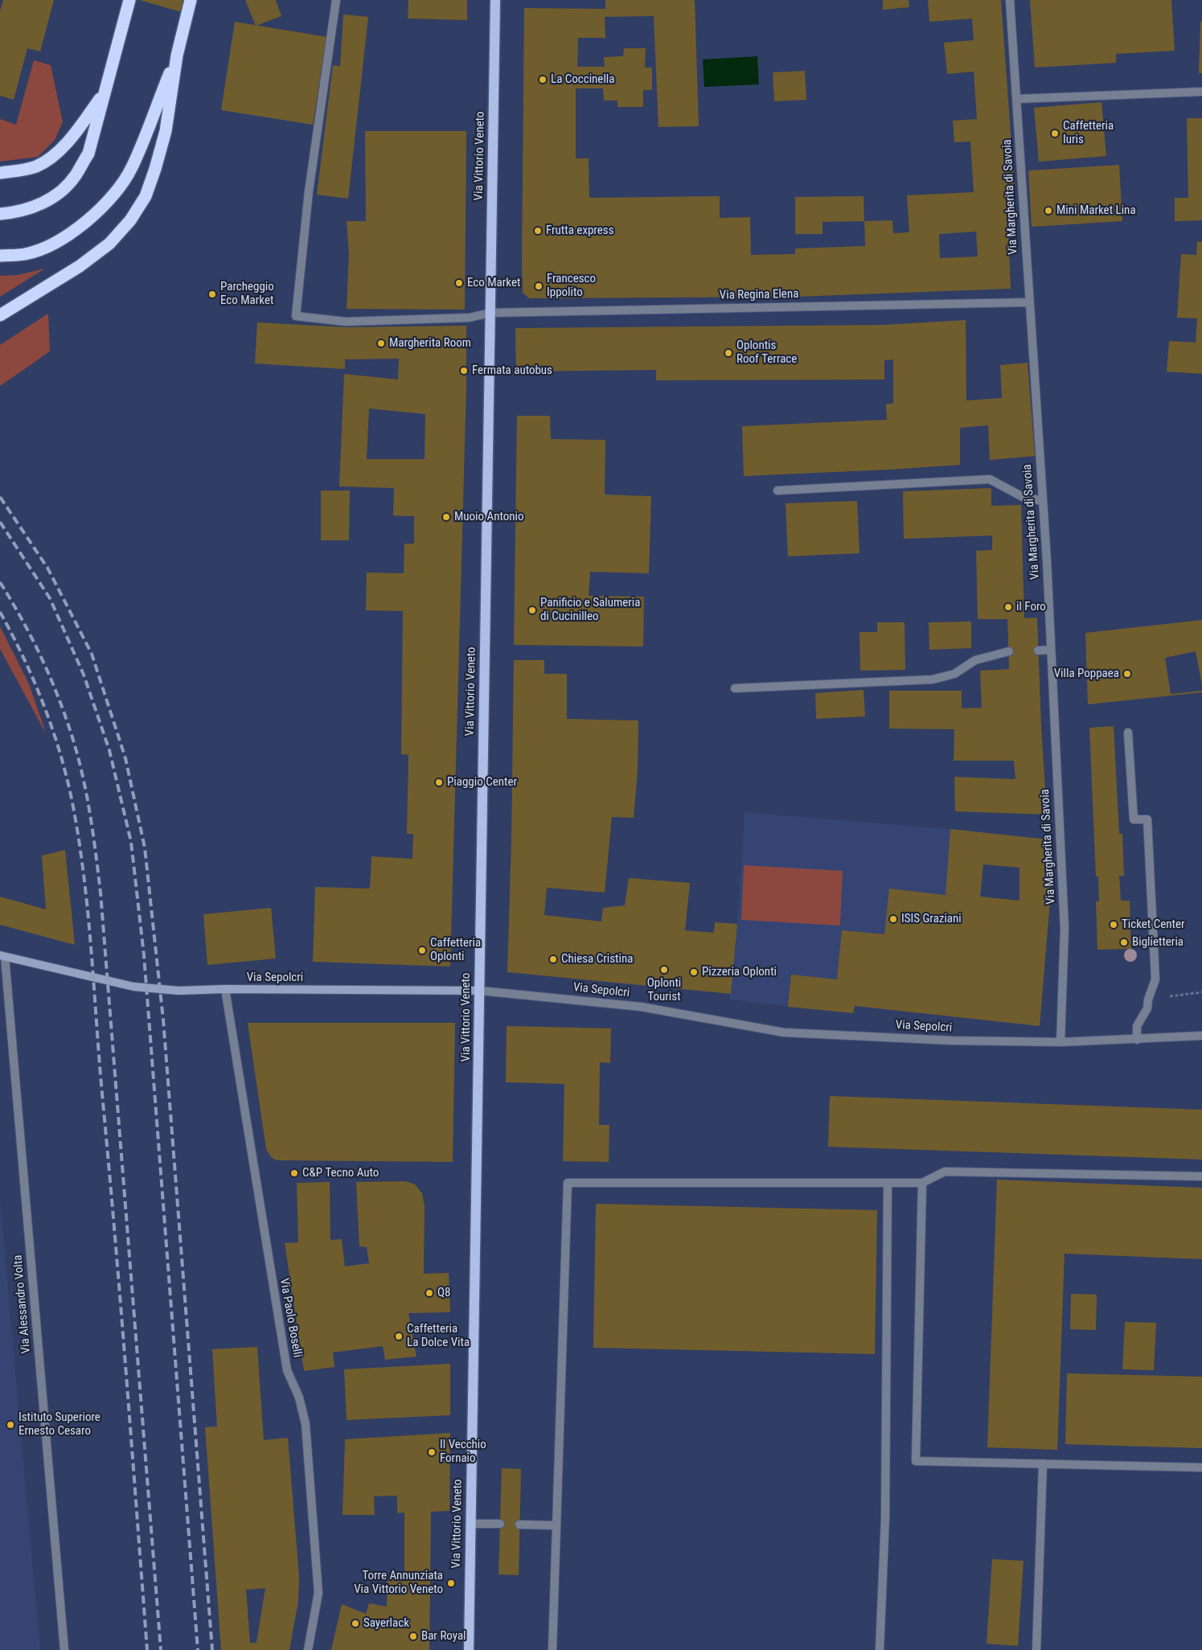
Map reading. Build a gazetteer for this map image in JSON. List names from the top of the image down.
{
  "streets": {
    "main road": ["Via Vittorio Veneto"],
    "street": [
      "Via Margherita di Savoia",
      "Via Regina Elena",
      "Via Sepolcri",
      "Via Alessandro Volta",
      "Via Paolo Boselli"
    ]
  },
  "crossings": [
    ["Via Vittorio Veneto", "Via Regina Elena"],
    ["Via Vittorio Veneto", "Via Sepolcri"],
    ["Via Margherita di Savoia", "Via Regina Elena"],
    ["Via Margherita di Savoia", "Via Sepolcri"],
    ["Via Sepolcri", "Via Alessandro Volta"],
    ["Via Sepolcri", "Via Paolo Boselli"]
  ],
  "places": [
    "La Coccinella",
    "Caffetteria Iuris",
    "Mini Market Lina",
    "Frutta express",
    "Eco Market",
    "Francesco Ippolito",
    "Parcheggio Eco Market",
    "Margherita Room",
    "Oplontis Roof Terrace",
    "Fermata autobus",
    "Muoio Antonio",
    "il Foro",
    "Panificio e Salumeria di Cucinilleo",
    "Villa Poppaea",
    "Piaggio Center",
    "ISIS Graziani",
    "Ticket Center",
    "Biglietteria",
    "Caffetteria Oplonti",
    "Chiesa Cristina",
    "Oplonti Tourist",
    "Pizzeria Oplonti",
    "C&P Tecno Auto",
    "Q8",
    "Caffetteria La Dolce Vita",
    "Istituto Superiore Ernesto Cesaro",
    "Il Vecchio Fornaio",
    "Torre Annunziata Via Vittorio Veneto",
    "Sayerlack",
    "Bar Royal"
  ]
}
